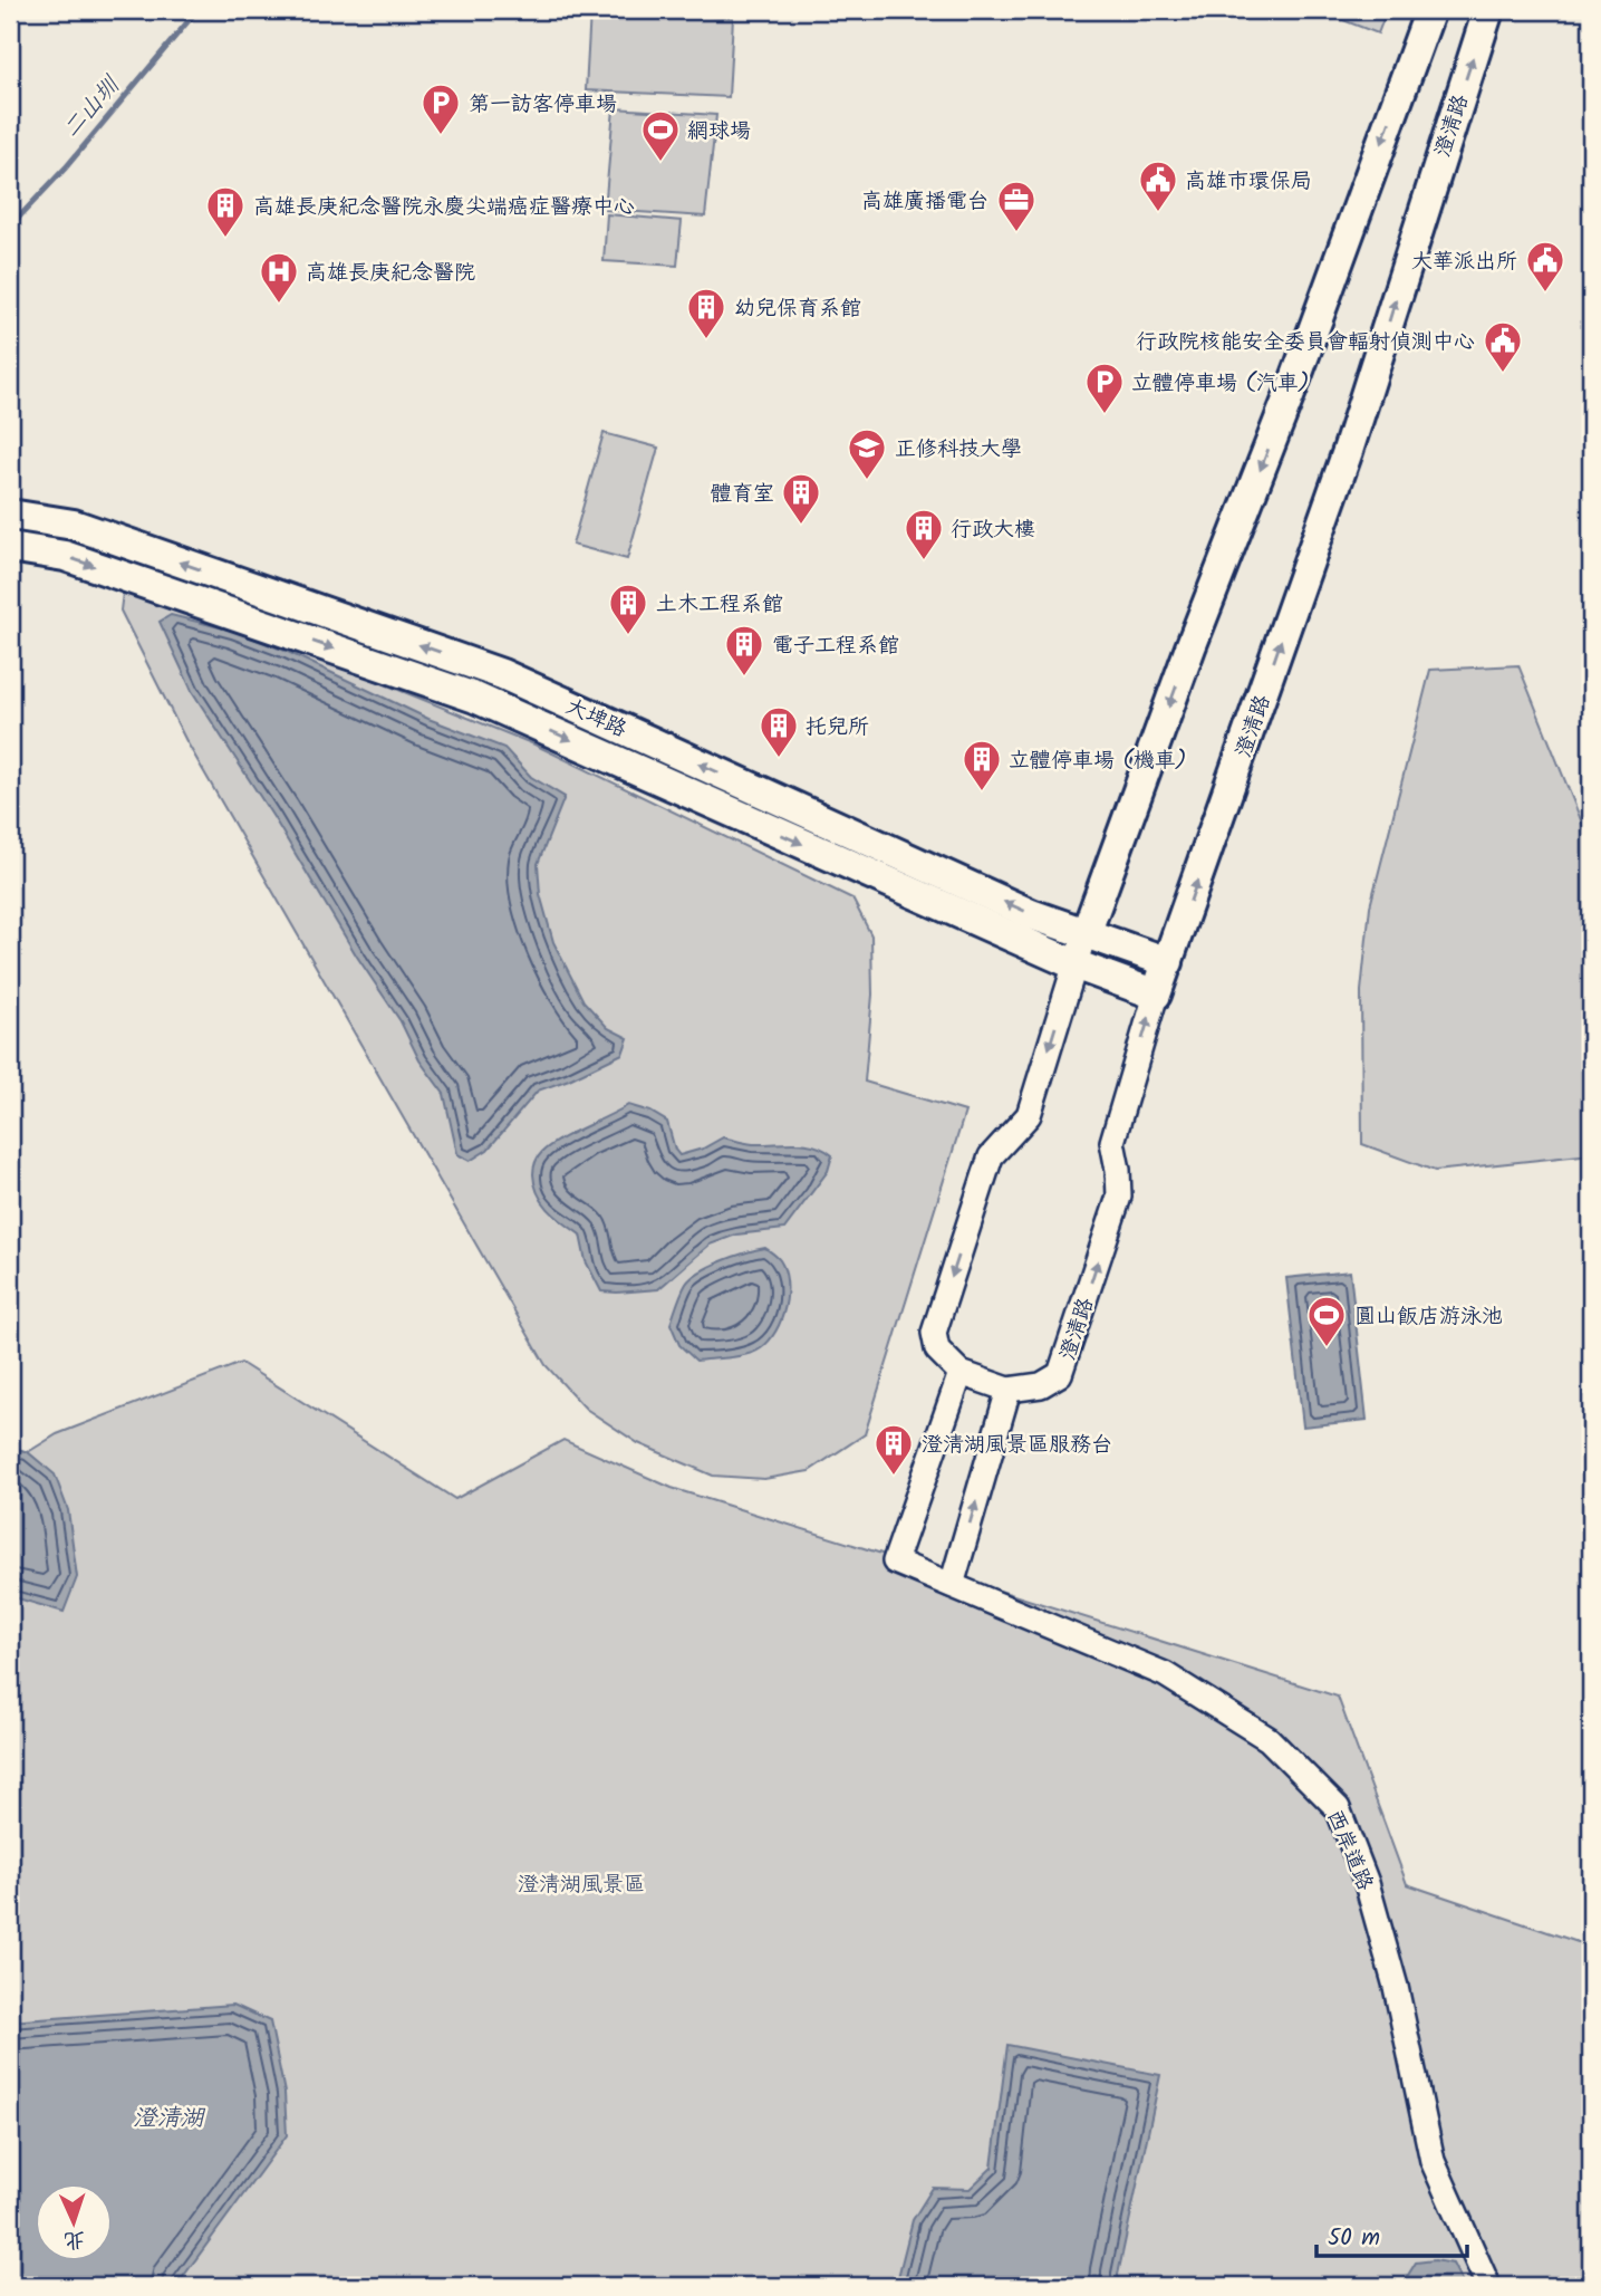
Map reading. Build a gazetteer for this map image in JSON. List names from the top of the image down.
{
  "streets": {
    "main road": ["澄清路", "大埤路"],
    "street": ["西岸道路"]
  },
  "crossings": [
    ["澄清路", "大埤路"]
  ],
  "water": ["二山圳", "澄清湖"],
  "parks": ["澄清湖風景區"],
  "places": {
    "parking": ["第一訪客停車場", "立體停車場 (汽車)"],
    "sports": ["網球場", "圓山飯店游泳池"],
    "public building": ["高雄市環保局", "大華派出所", "行政院核能安全委員會輻射偵測中心"],
    "office": ["高雄廣播電台"],
    "building": [
      "高雄長庚紀念醫院永慶尖端癌症醫療中心",
      "幼兒保育系館",
      "體育室",
      "行政大樓",
      "土木工程系館",
      "電子工程系館",
      "托兒所",
      "立體停車場 (機車)",
      "澄清湖風景區服務台"
    ],
    "hospital": ["高雄長庚紀念醫院"],
    "school or university": ["正修科技大學"]
  },
  "scale_bar": "50 m",
  "north": "bottom"
}
